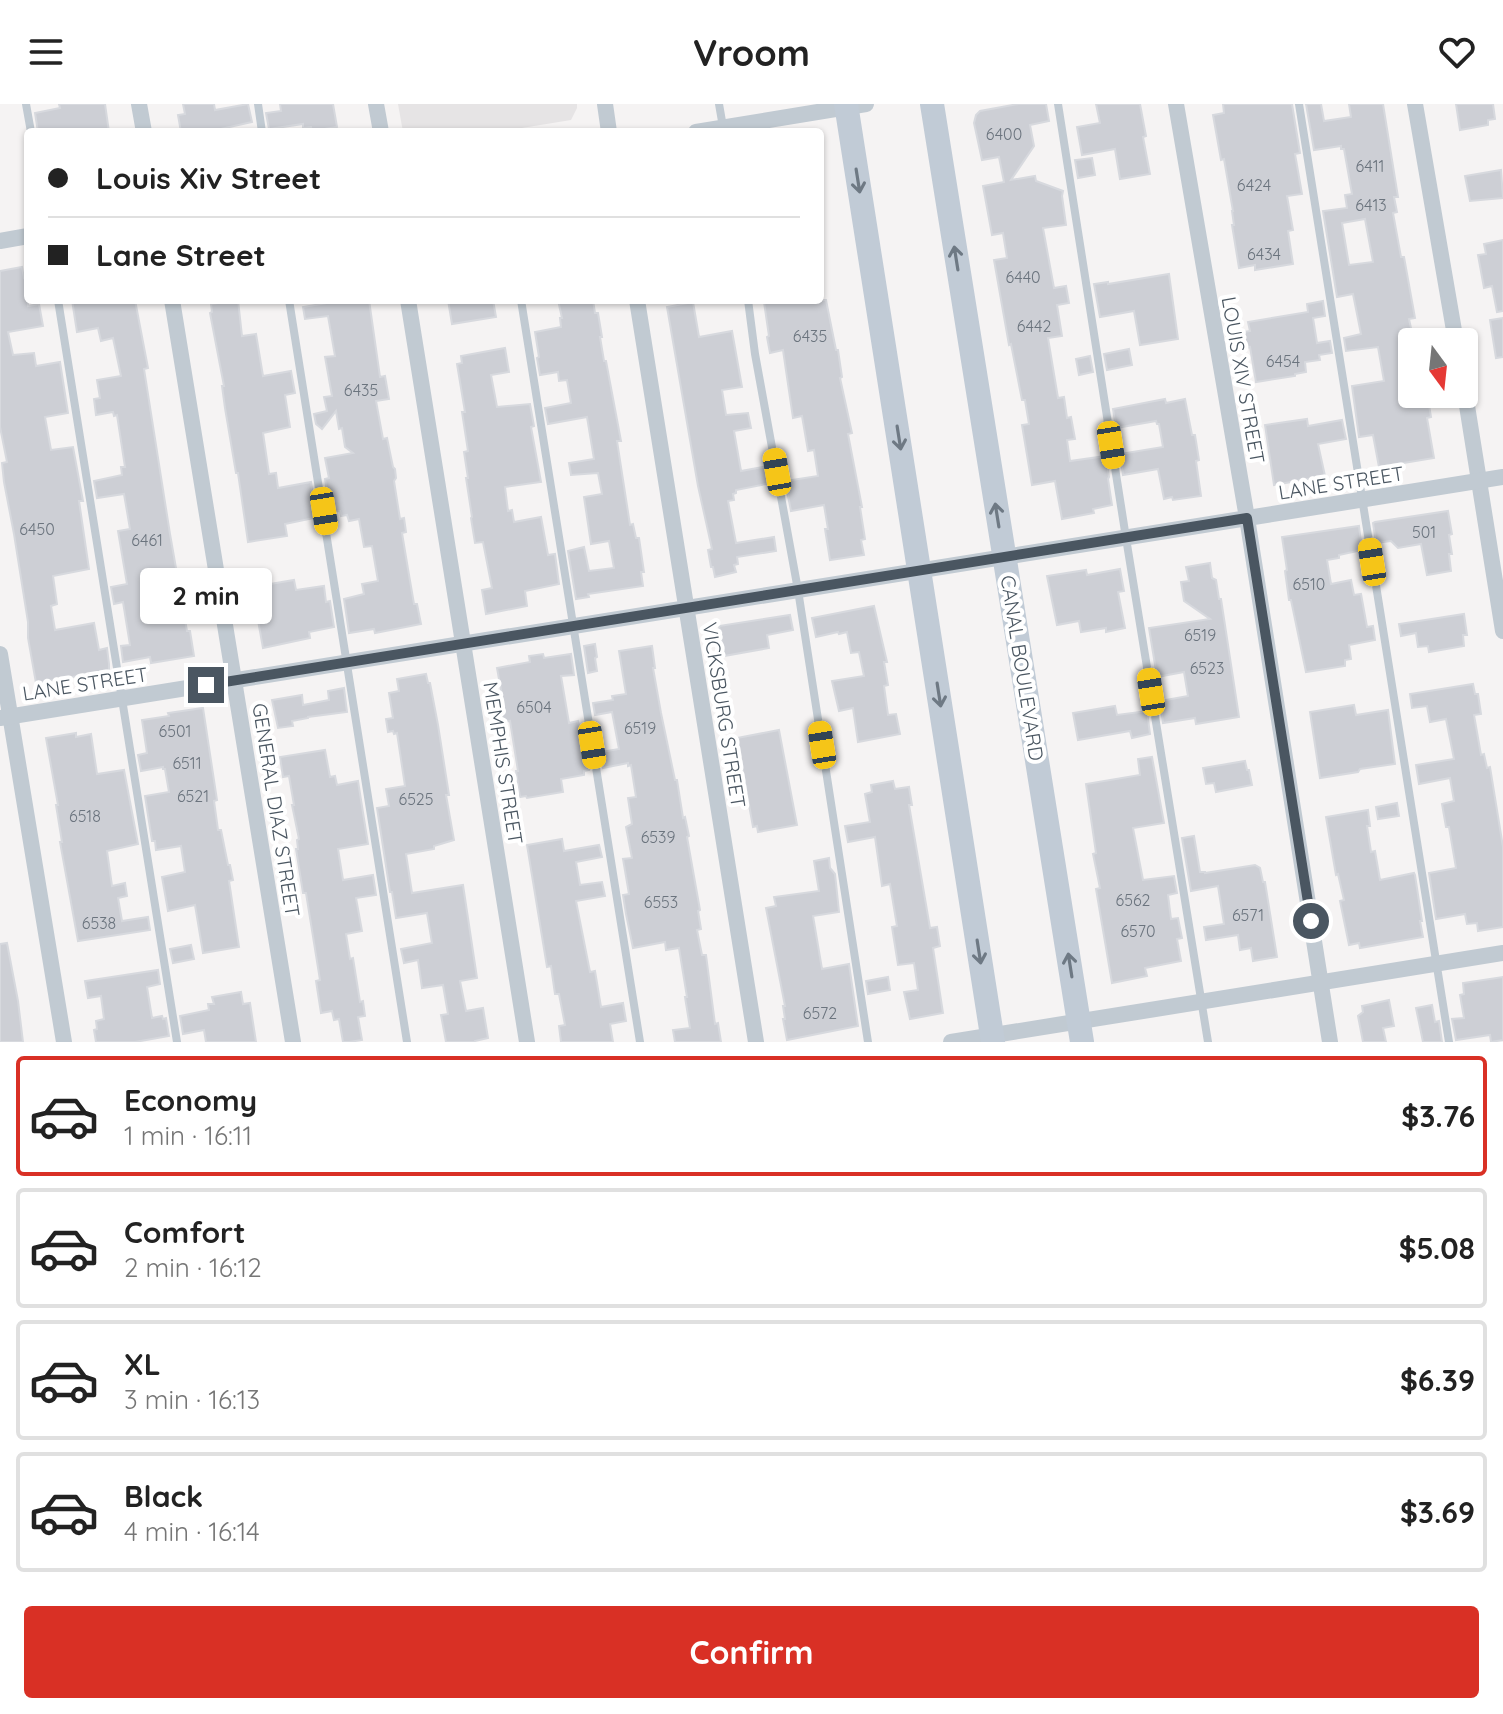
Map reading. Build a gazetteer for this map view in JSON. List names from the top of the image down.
{
  "streets": {
    "main road": ["CANAL BOULEVARD"],
    "street": [
      "LOUIS XIV STREET",
      "LANE STREET",
      "VICKSBURG STREET",
      "MEMPHIS STREET",
      "GENERAL DIAZ STREET"
    ]
  },
  "crossings": [
    ["LOUIS XIV STREET", "LANE STREET"],
    ["LANE STREET", "CANAL BOULEVARD"],
    ["LANE STREET", "VICKSBURG STREET"],
    ["LANE STREET", "MEMPHIS STREET"],
    ["LANE STREET", "GENERAL DIAZ STREET"]
  ],
  "house_numbers": [
    "6400",
    "6411",
    "6424",
    "6413",
    "6434",
    "6440",
    "6442",
    "6435",
    "6454",
    "6435",
    "6450",
    "501",
    "6461",
    "6510",
    "6519",
    "6523",
    "6504",
    "6519",
    "6501",
    "6511",
    "6521",
    "6525",
    "6518",
    "6539",
    "6562",
    "6553",
    "6571",
    "6538",
    "6570",
    "6572"
  ],
  "north": "bottom",
  "page": {
    "header": "Vroom",
    "banner": ["Louis Xiv Street", "Lane Street"],
    "bubble": "2 min",
    "list": [
      {
        "name": "Economy",
        "note": "1 min · 16:11",
        "value": "$3.76"
      },
      {
        "name": "Comfort",
        "note": "2 min · 16:12",
        "value": "$5.08"
      },
      {
        "name": "XL",
        "note": "3 min · 16:13",
        "value": "$6.39"
      },
      {
        "name": "Black",
        "note": "4 min · 16:14",
        "value": "$3.69"
      }
    ],
    "buttons": "Confirm"
  }
}
